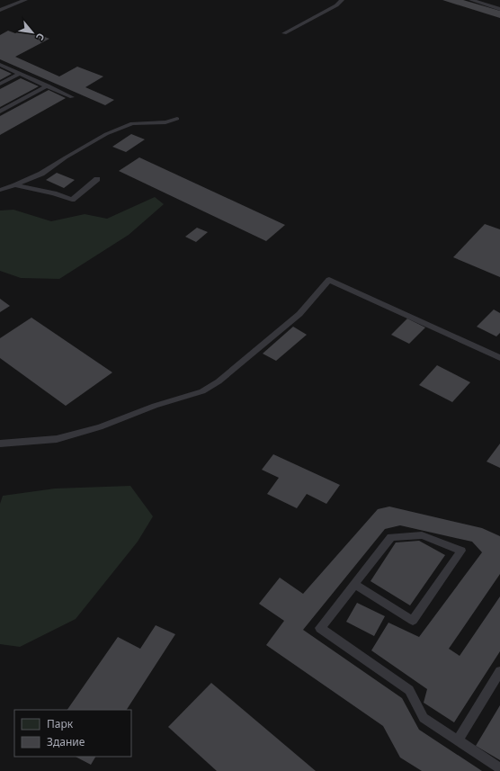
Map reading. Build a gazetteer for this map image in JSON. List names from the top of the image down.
{
  "legend": ["Парк", "Здание"],
  "north": "bottom right"
}
